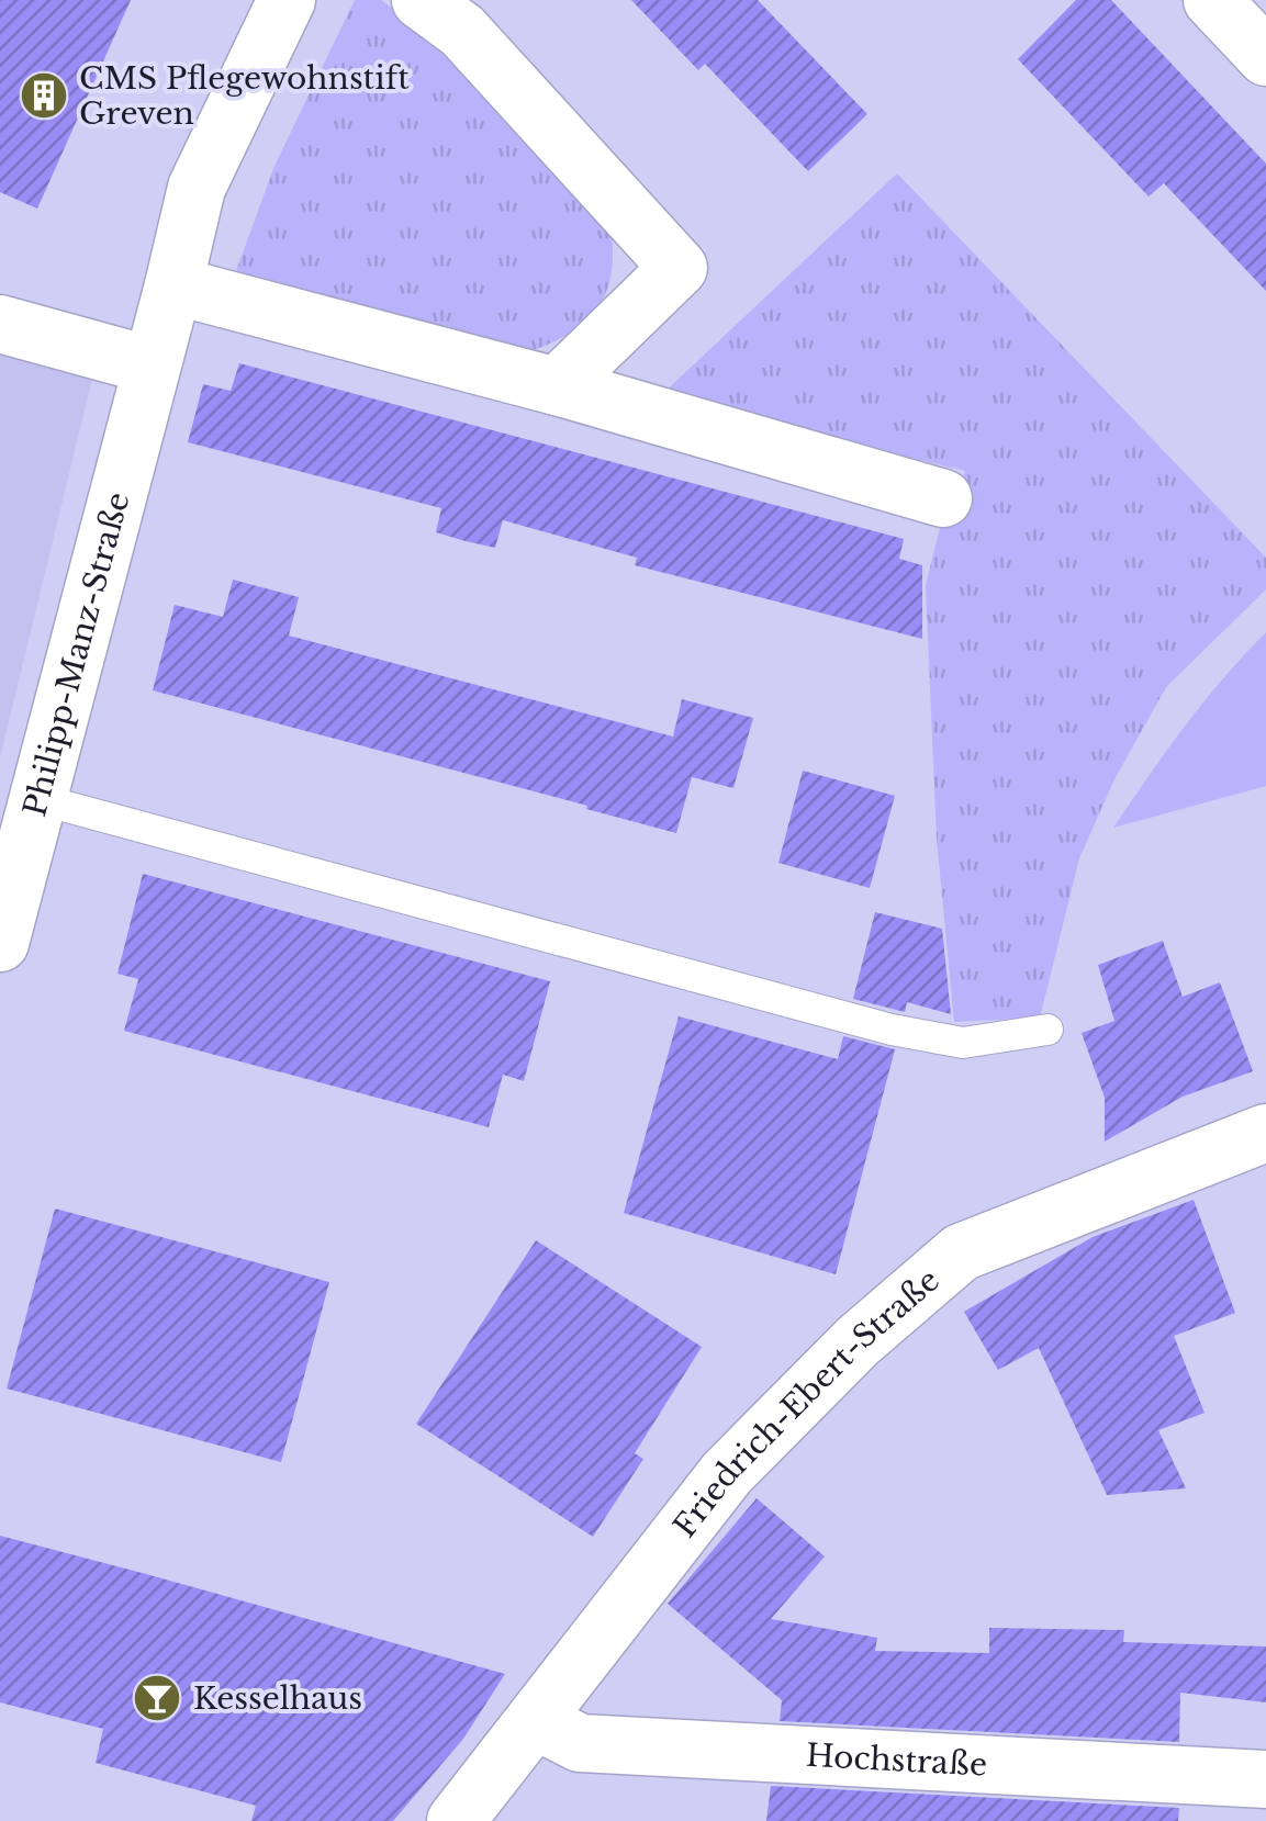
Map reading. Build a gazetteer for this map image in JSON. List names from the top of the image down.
{
  "streets": {
    "street": ["Philipp-Manz-Straße", "Friedrich-Ebert-Straße", "Hochstraße"]
  },
  "crossings": [
    ["Friedrich-Ebert-Straße", "Hochstraße"]
  ],
  "places": {
    "building": ["CMS Pflegewohnstift Greven"],
    "bar": ["Kesselhaus"]
  }
}
